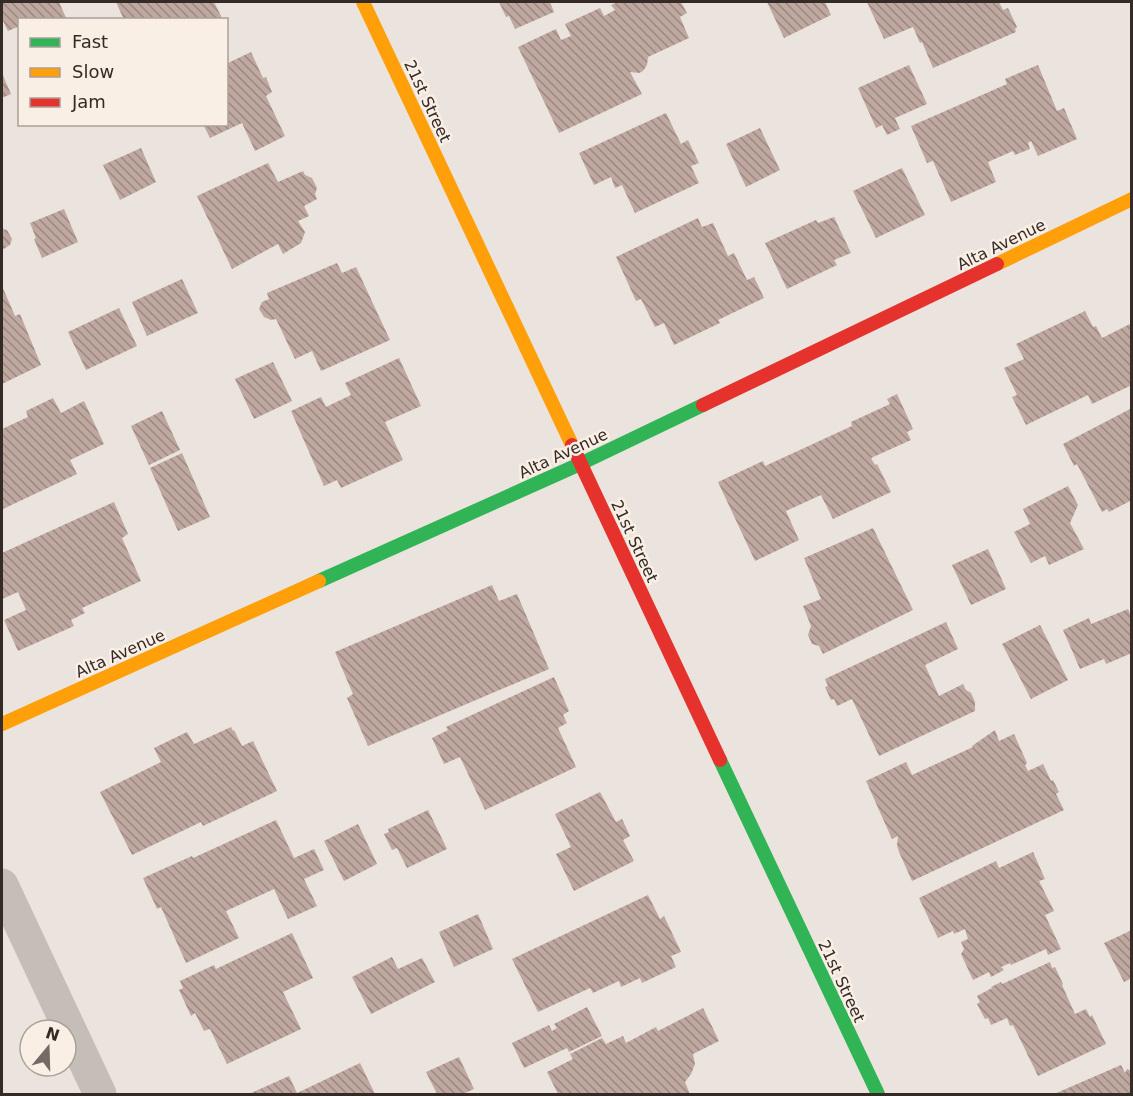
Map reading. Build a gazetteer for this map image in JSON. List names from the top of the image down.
{
  "streets": {
    "street": ["21st Street", "Alta Avenue"]
  },
  "crossings": [
    ["21st Street", "Alta Avenue"]
  ],
  "legend": ["Fast", "Slow", "Jam"],
  "north": "top"
}
